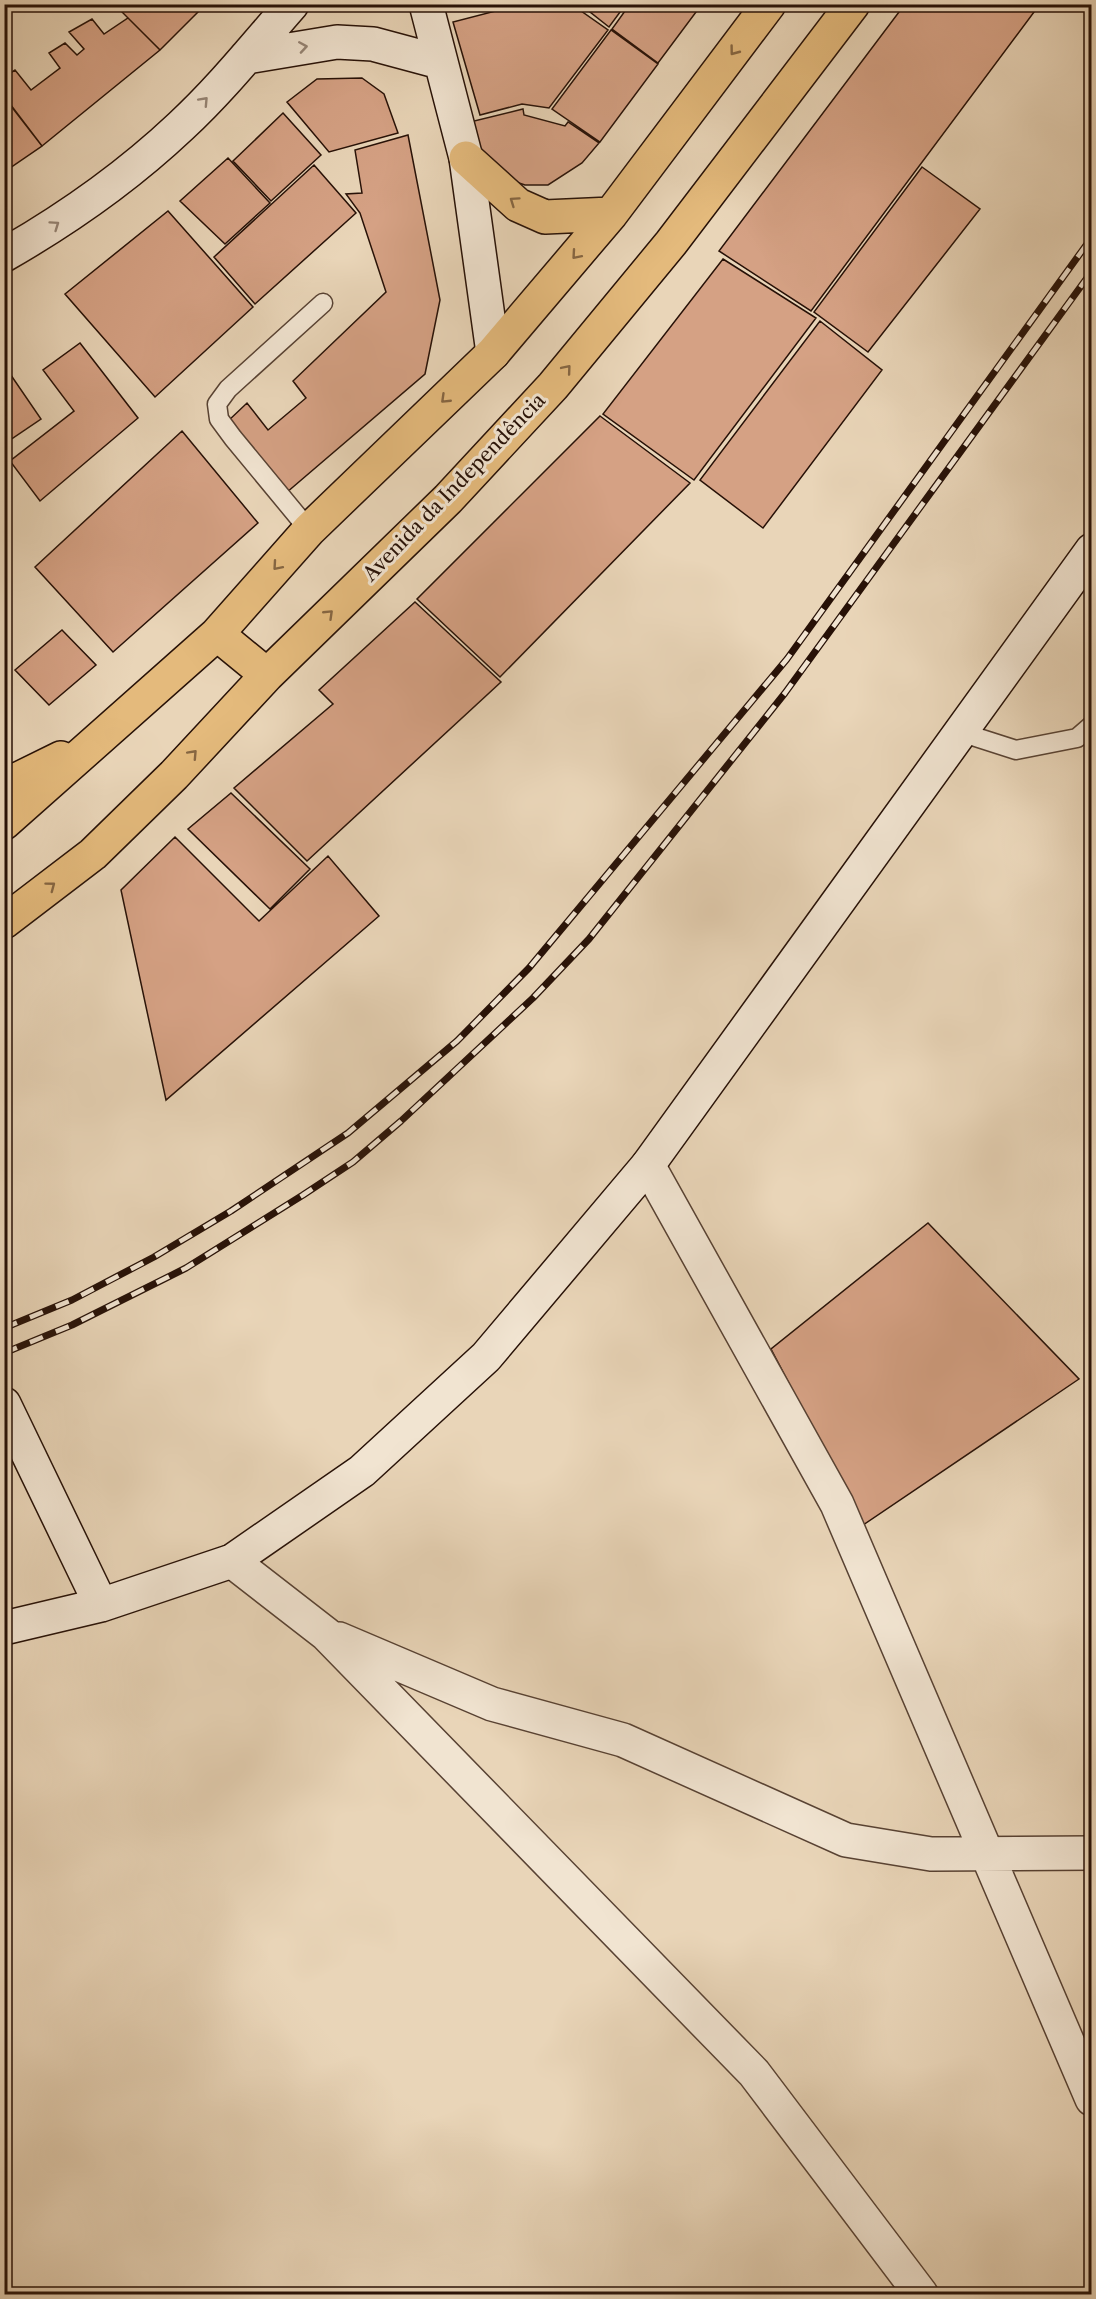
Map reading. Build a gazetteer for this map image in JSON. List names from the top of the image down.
{
  "streets": {
    "main road": ["Avenida da Independência"]
  }
}
